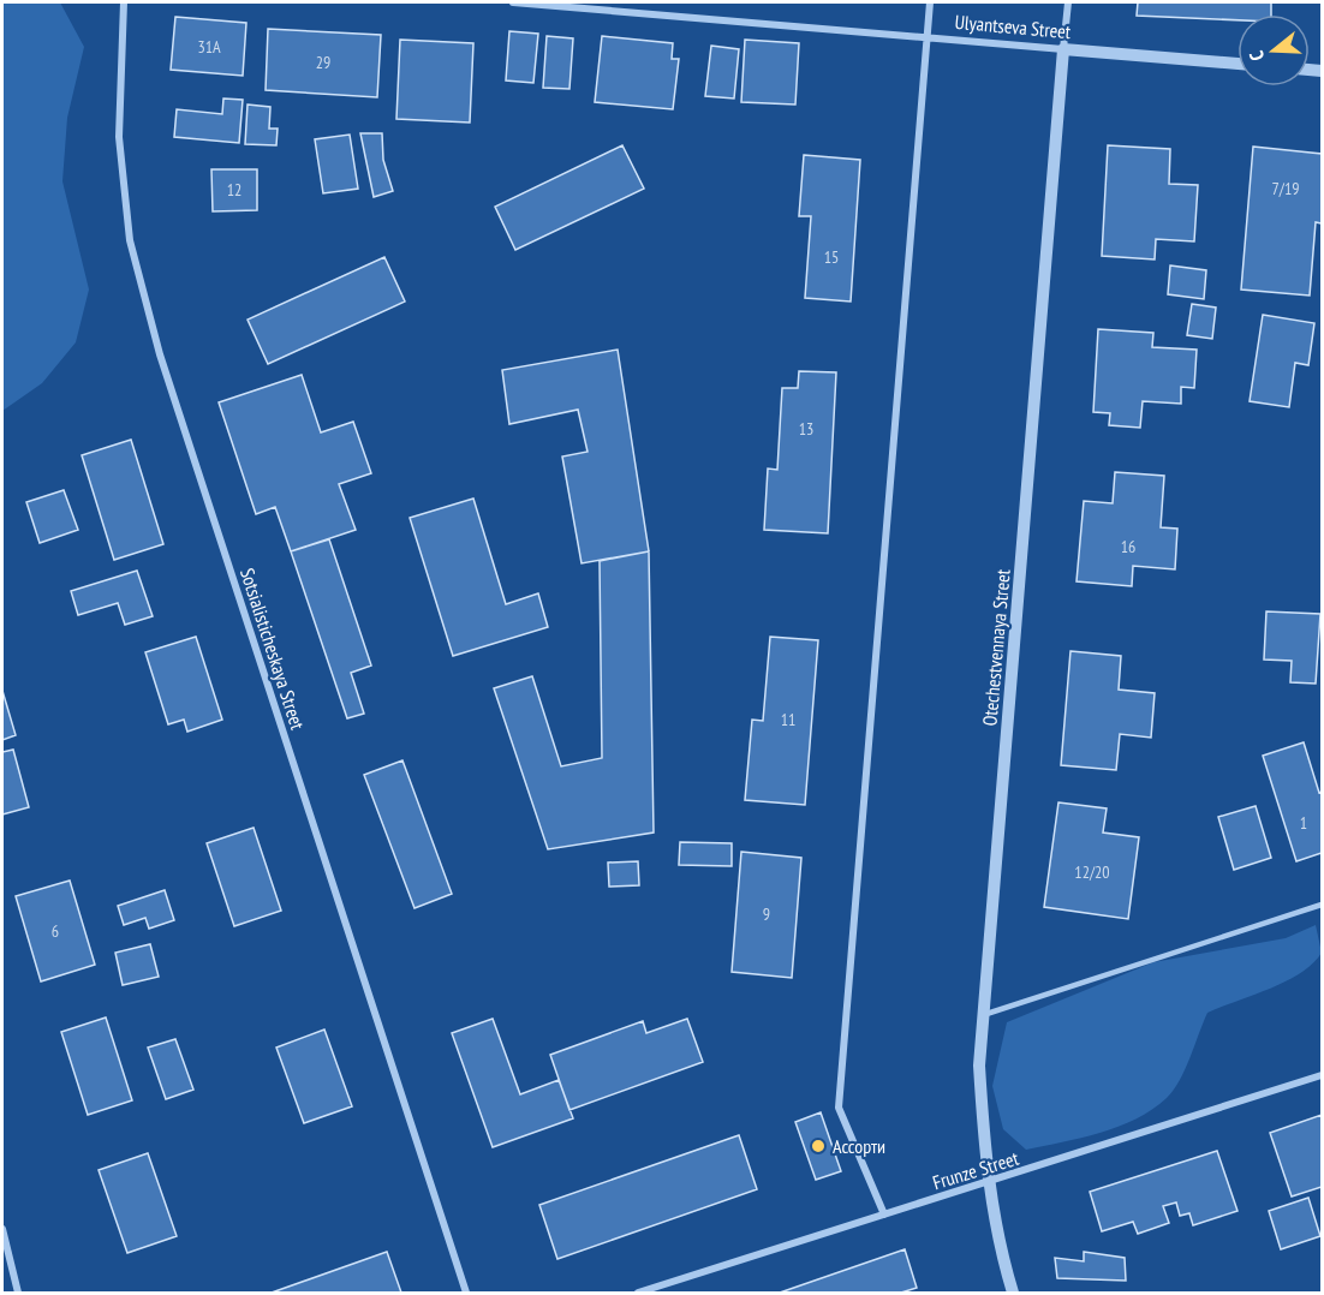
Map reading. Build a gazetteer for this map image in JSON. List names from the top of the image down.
{
  "streets": {
    "street": [
      "Ulyantseva Street",
      "Otechestvennaya Street",
      "Sotsialisticheskaya Street",
      "Frunze Street"
    ]
  },
  "crossings": [
    ["Ulyantseva Street", "Otechestvennaya Street"],
    ["Otechestvennaya Street", "Frunze Street"]
  ],
  "places": ["Ассорти"],
  "house_numbers": [
    "31А",
    "29",
    "7/19",
    "12",
    "15",
    "13",
    "16",
    "11",
    "1",
    "12/20",
    "9",
    "6"
  ],
  "north": "left"
}
